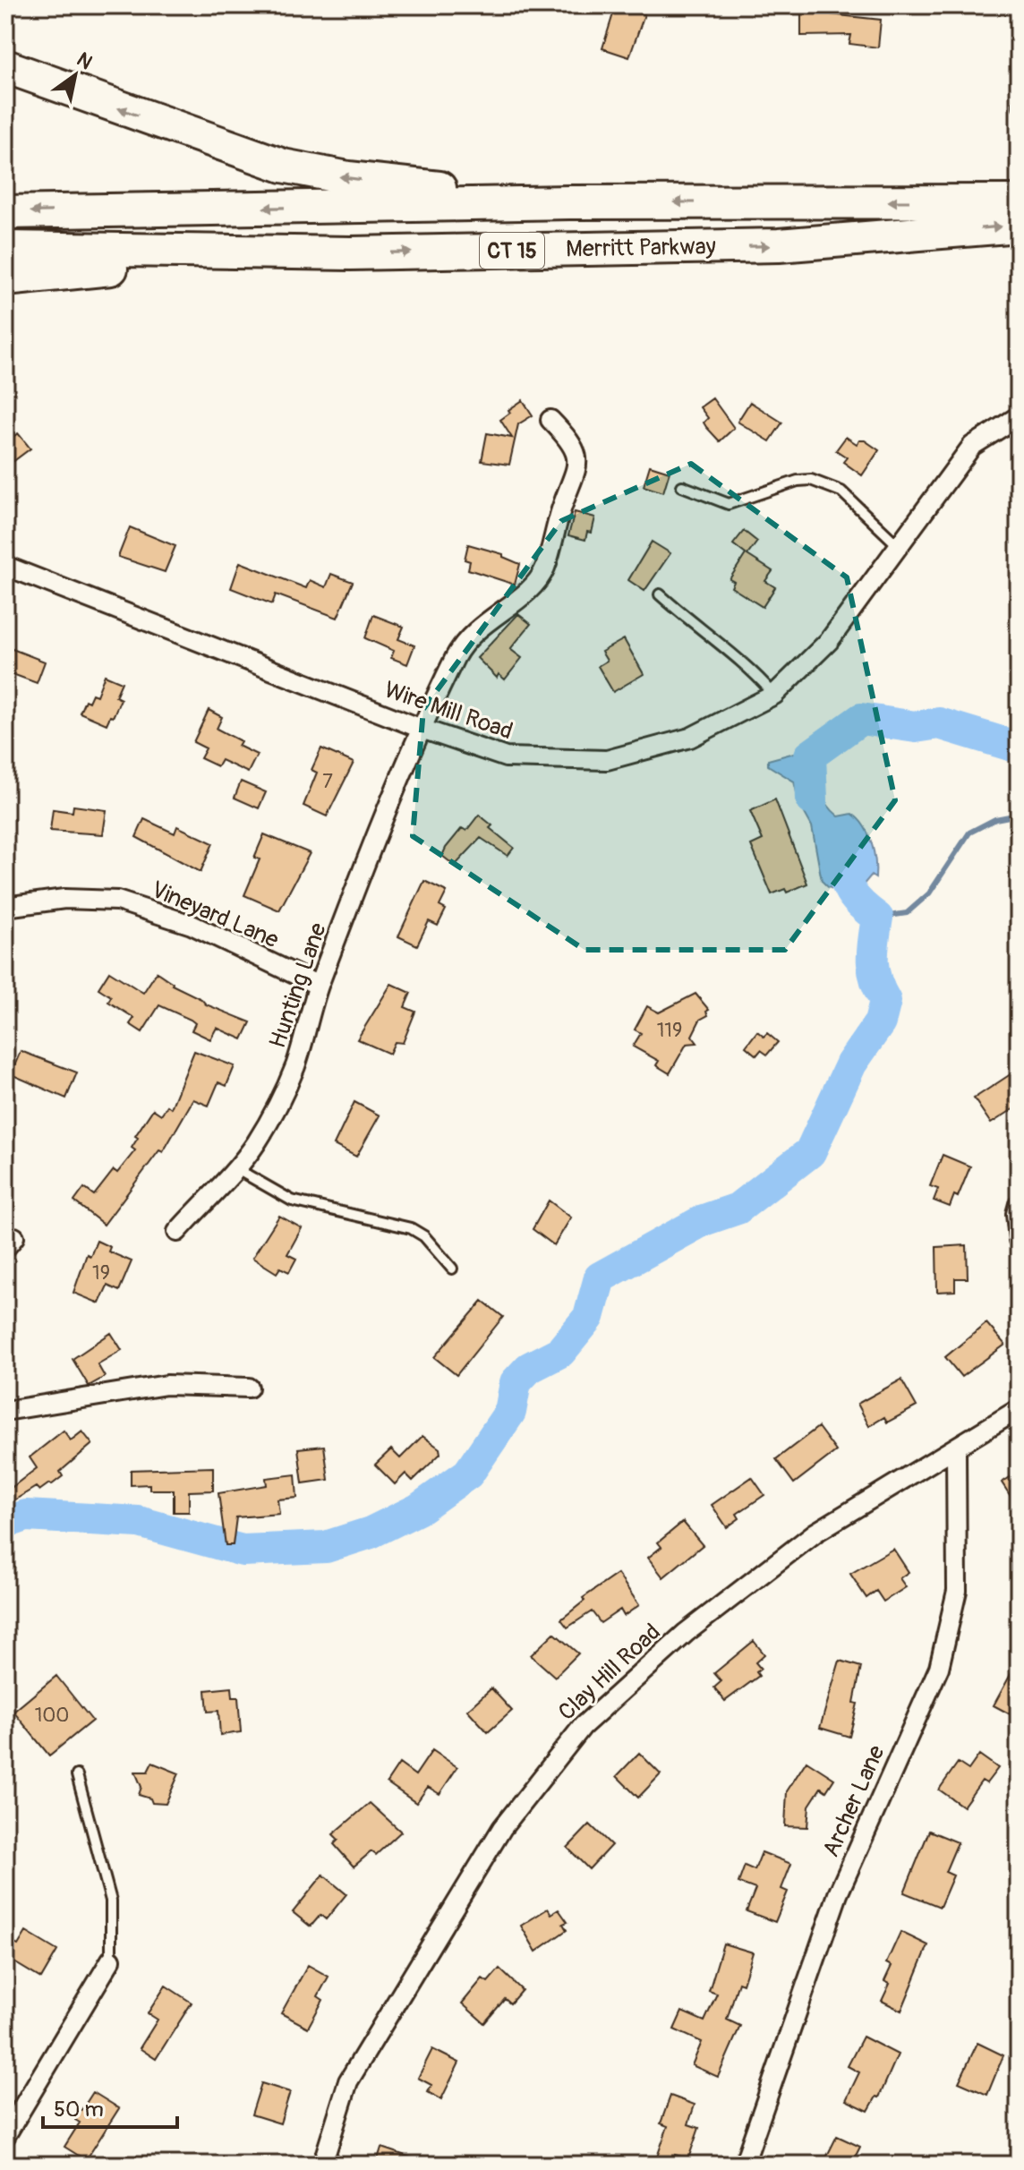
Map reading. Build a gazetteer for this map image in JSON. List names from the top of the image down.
{
  "streets": {
    "highway": ["Merritt Parkway", "CT 15"],
    "street": [
      "Wire Mill Road",
      "Vineyard Lane",
      "Hunting Lane",
      "Clay Hill Road",
      "Archer Lane"
    ]
  },
  "crossings": [
    ["Wire Mill Road", "Hunting Lane"],
    ["Vineyard Lane", "Hunting Lane"],
    ["Clay Hill Road", "Archer Lane"]
  ],
  "house_numbers": [
    "7",
    "119",
    "19",
    "100"
  ],
  "scale_bar": "50 m",
  "north": "top right"
}
